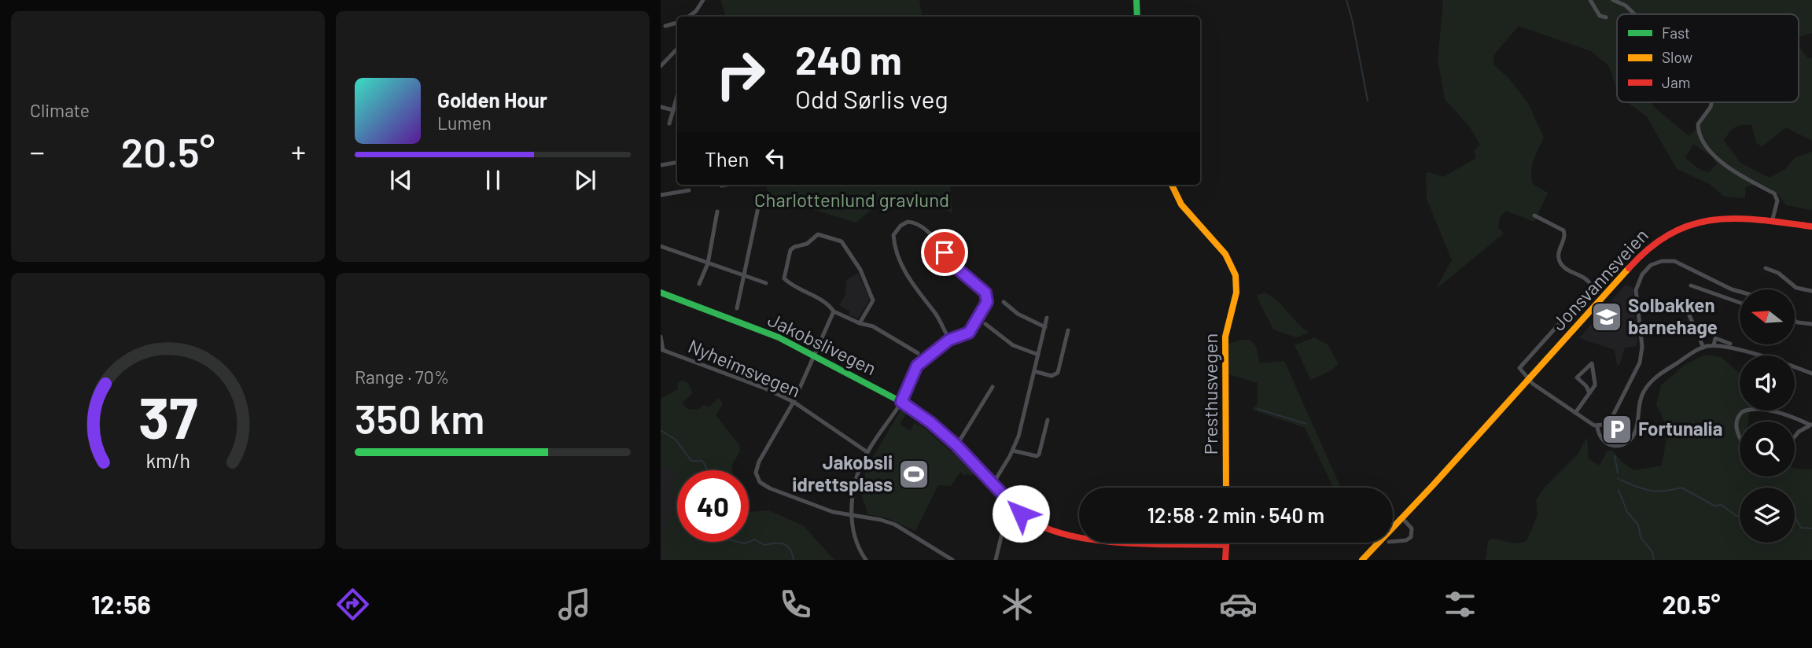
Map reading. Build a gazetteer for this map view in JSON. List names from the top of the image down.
{
  "streets": {
    "street": [
      "Jonsvannsveien",
      "Jakobslivegen",
      "Nyheimsvegen",
      "Presthusvegen"
    ]
  },
  "parks": ["Charlottenlund gravlund"],
  "places": {
    "school or university": ["Solbakken barnehage"],
    "parking": ["Fortunalia"],
    "sports": ["Jakobsli idrettsplass"]
  },
  "legend": ["Fast", "Slow", "Jam"],
  "north": "left",
  "page": {
    "tile": [
      "Climate",
      ["Range · 70%", "350 km"]
    ],
    "turn": ["240 m", "Odd Sørlis veg"],
    "song": ["Golden Hour", "Lumen"],
    "heat": ["−", "20.5°", "+"],
    "then": "Then",
    "limit": "40",
    "trip": "12:58 · 2 min · 540 m",
    "tabs": ["12:56", "20.5°"],
    "gauge": ["37", "km/h"]
  }
}
